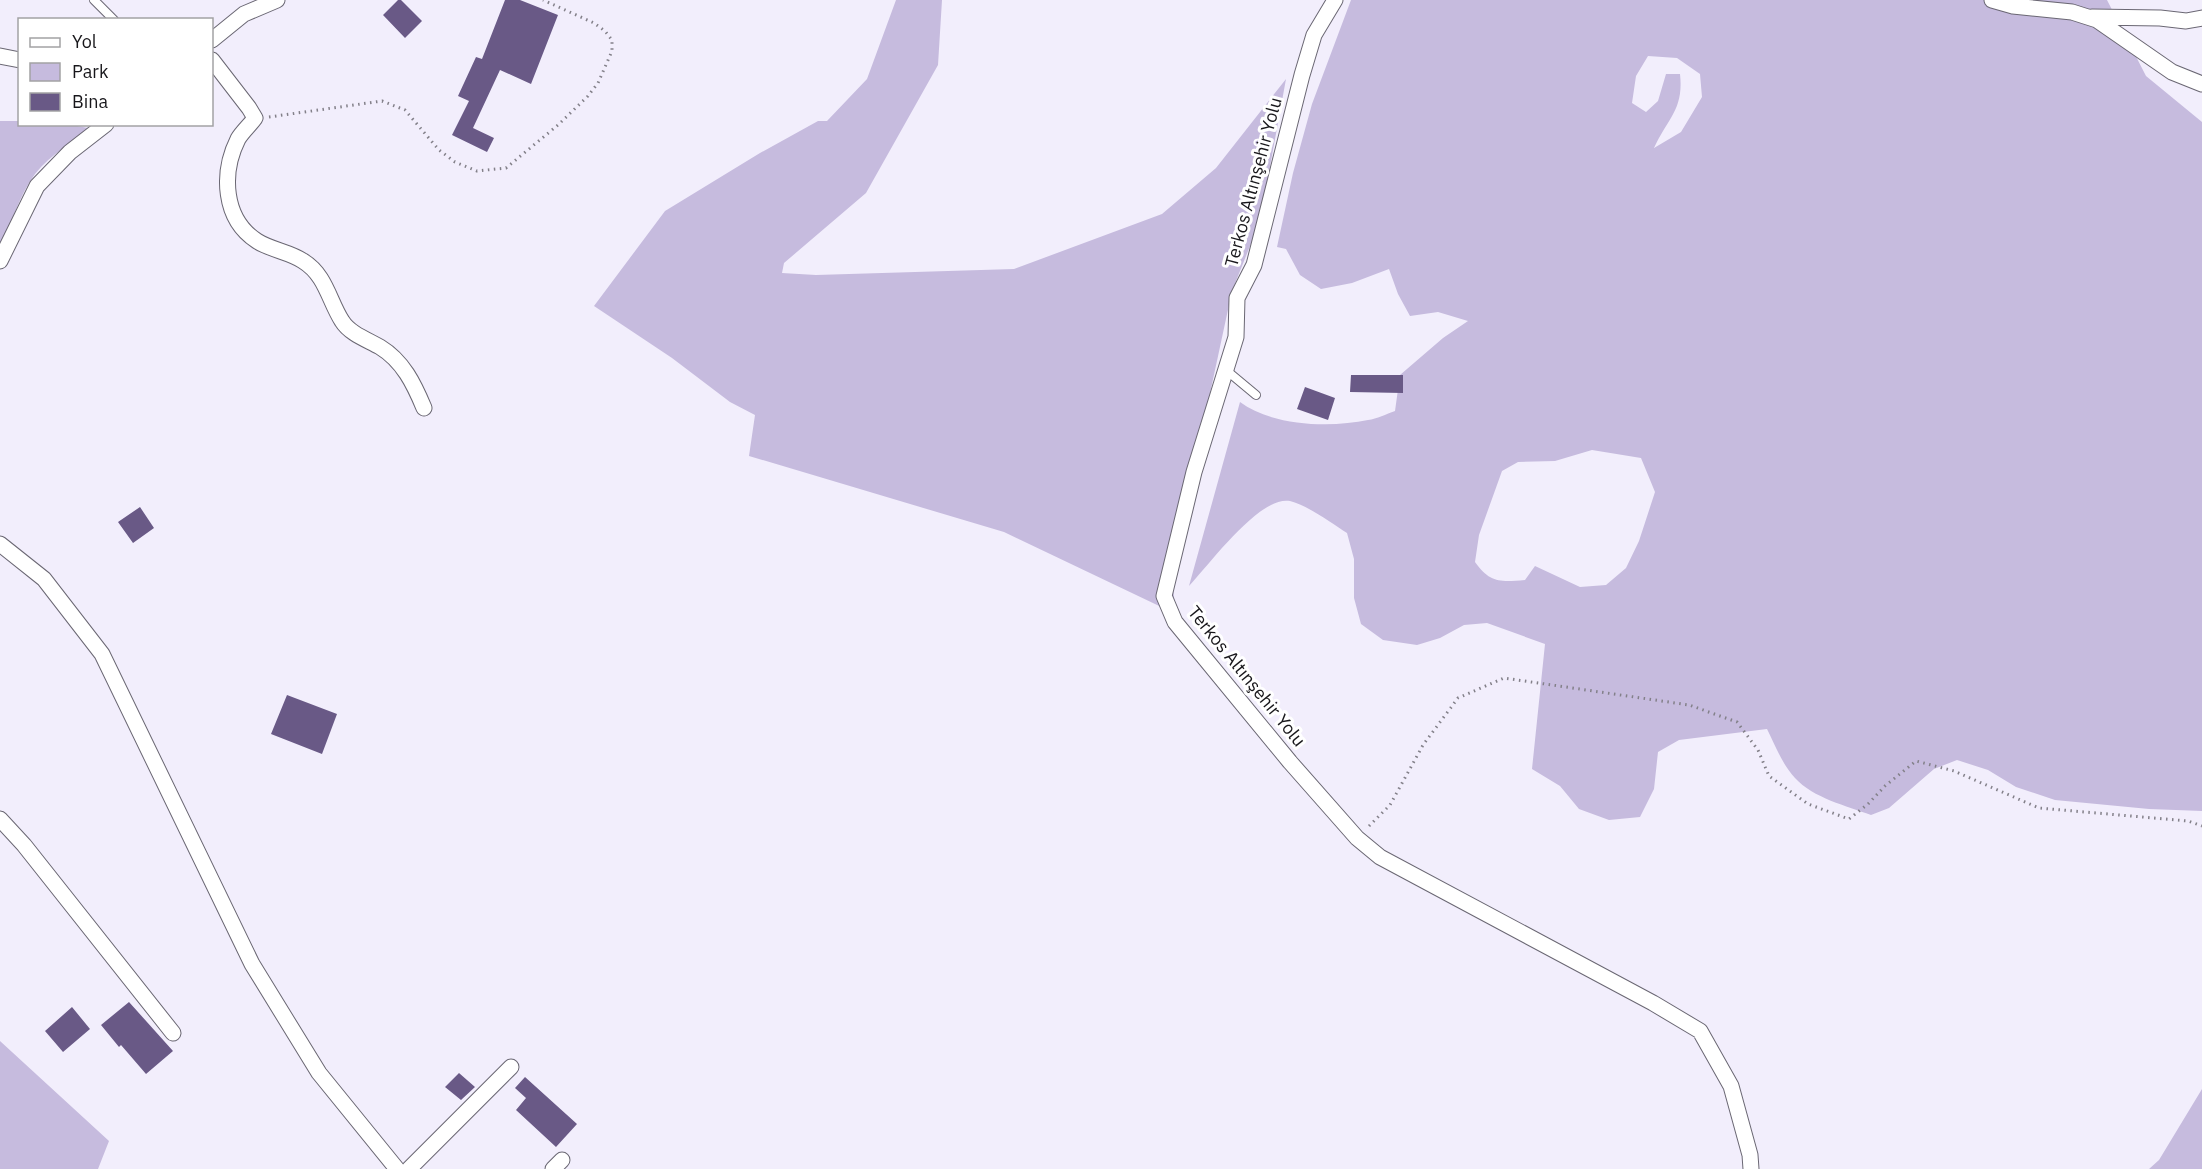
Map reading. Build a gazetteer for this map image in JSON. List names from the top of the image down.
{
  "streets": {
    "street": ["Terkos Altınşehir Yolu"]
  },
  "legend": ["Yol", "Park", "Bina"]
}
